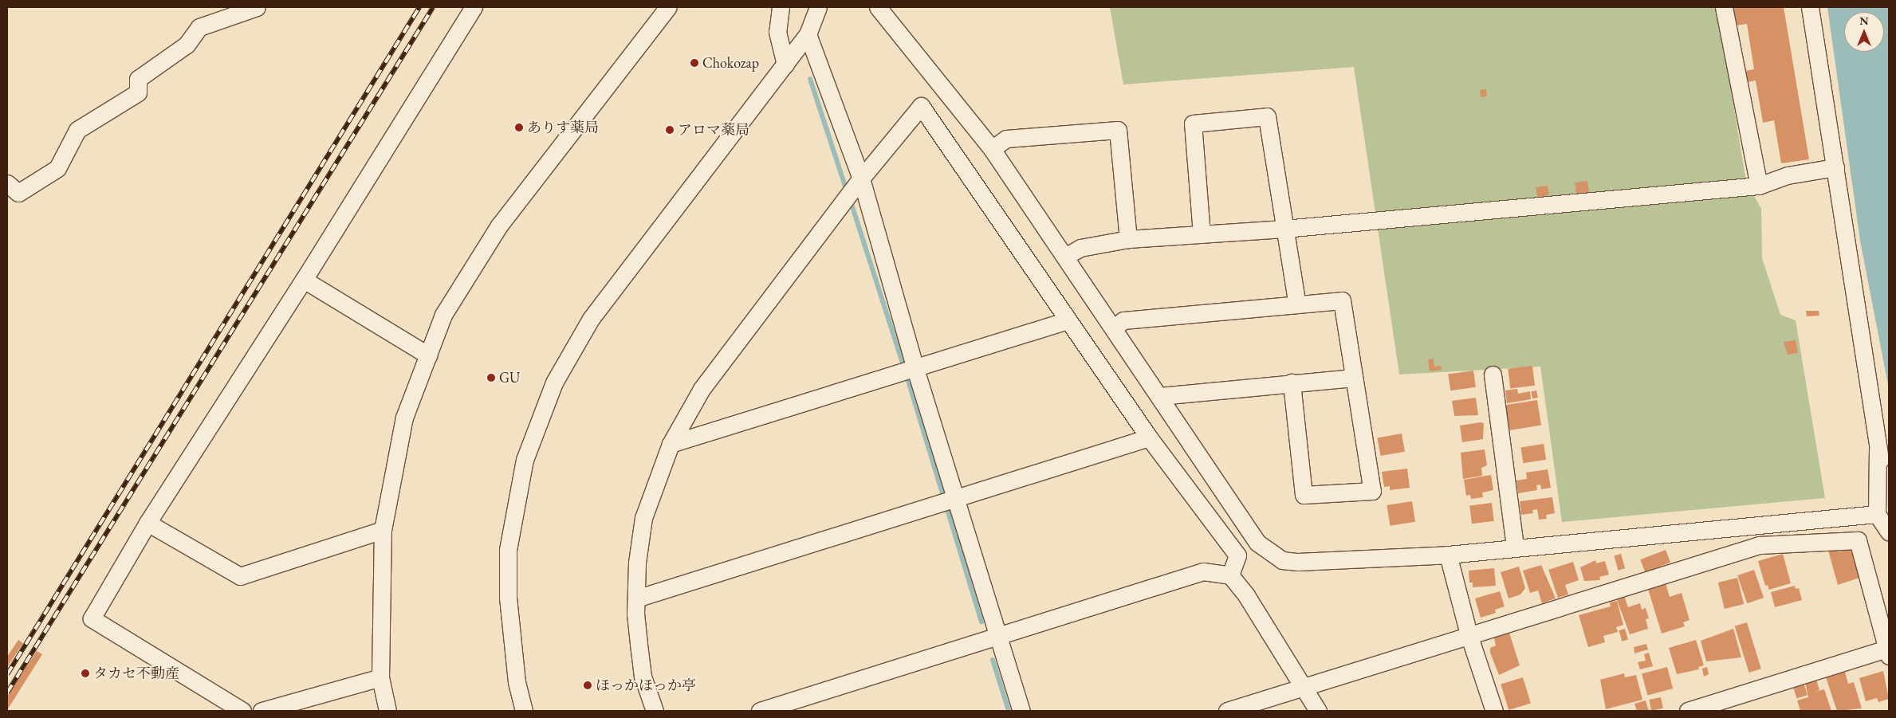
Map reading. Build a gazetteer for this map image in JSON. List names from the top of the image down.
{
  "places": [
    "Chokozap",
    "ありす薬局",
    "アロマ薬局",
    "GU",
    "タカセ不動産",
    "ほっかほっか亭"
  ],
  "north": "top"
}
